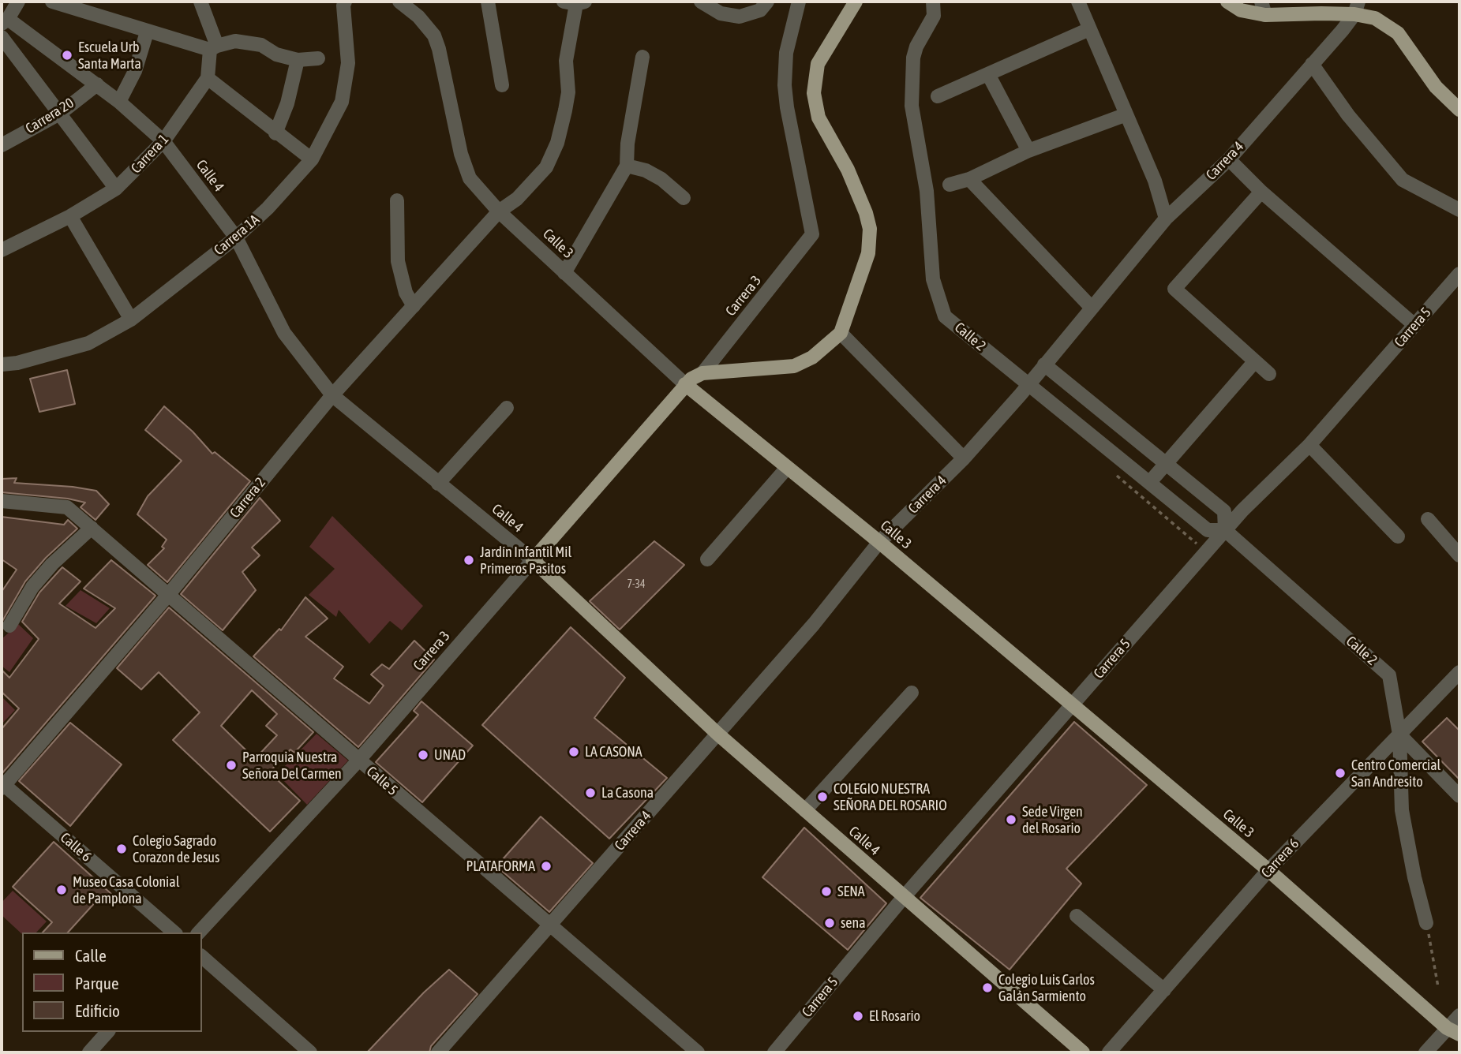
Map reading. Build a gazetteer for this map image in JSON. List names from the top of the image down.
{
  "streets": {
    "main road": ["Calle 4", "Calle 3", "Carrera 3"],
    "street": [
      "Carrera 20",
      "Carrera 1",
      "Carrera 4",
      "Carrera 1A",
      "Carrera 5",
      "Calle 2",
      "Carrera 2",
      "Calle 5",
      "Calle 6",
      "Carrera 6"
    ]
  },
  "crossings": [
    ["Carrera 20", "Calle 4"],
    ["Carrera 1", "Calle 4"],
    ["Carrera 4", "Calle 4"],
    ["Carrera 4", "Calle 3"],
    ["Carrera 4", "Calle 2"],
    ["Carrera 4", "Calle 5"],
    ["Calle 4", "Carrera 1A"],
    ["Calle 4", "Carrera 3"],
    ["Calle 4", "Carrera 5"],
    ["Calle 4", "Carrera 2"],
    ["Calle 3", "Carrera 3"],
    ["Calle 3", "Carrera 5"],
    ["Calle 3", "Carrera 2"],
    ["Calle 3", "Carrera 6"],
    ["Carrera 3", "Calle 5"],
    ["Carrera 5", "Calle 2"],
    ["Calle 2", "Carrera 6"],
    ["Carrera 2", "Calle 5"],
    ["Carrera 2", "Calle 6"]
  ],
  "places": [
    "Escuela Urb Santa Marta",
    "Jardín Infantil Mil Primeros Pasitos",
    "LA CASONA",
    "UNAD",
    "Parroquia Nuestra Señora Del Carmen",
    "Centro Comercial San Andresito",
    "La Casona",
    "COLEGIO NUESTRA SEÑORA DEL ROSARIO",
    "Sede Virgen del Rosario",
    "Colegio Sagrado Corazon de Jesus",
    "PLATAFORMA",
    "Museo Casa Colonial de Pamplona",
    "SENA",
    "sena",
    "Colegio Luis Carlos Galán Sarmiento",
    "El Rosario"
  ],
  "house_numbers": ["7-34"],
  "legend": ["Calle", "Parque", "Edificio"]
}
